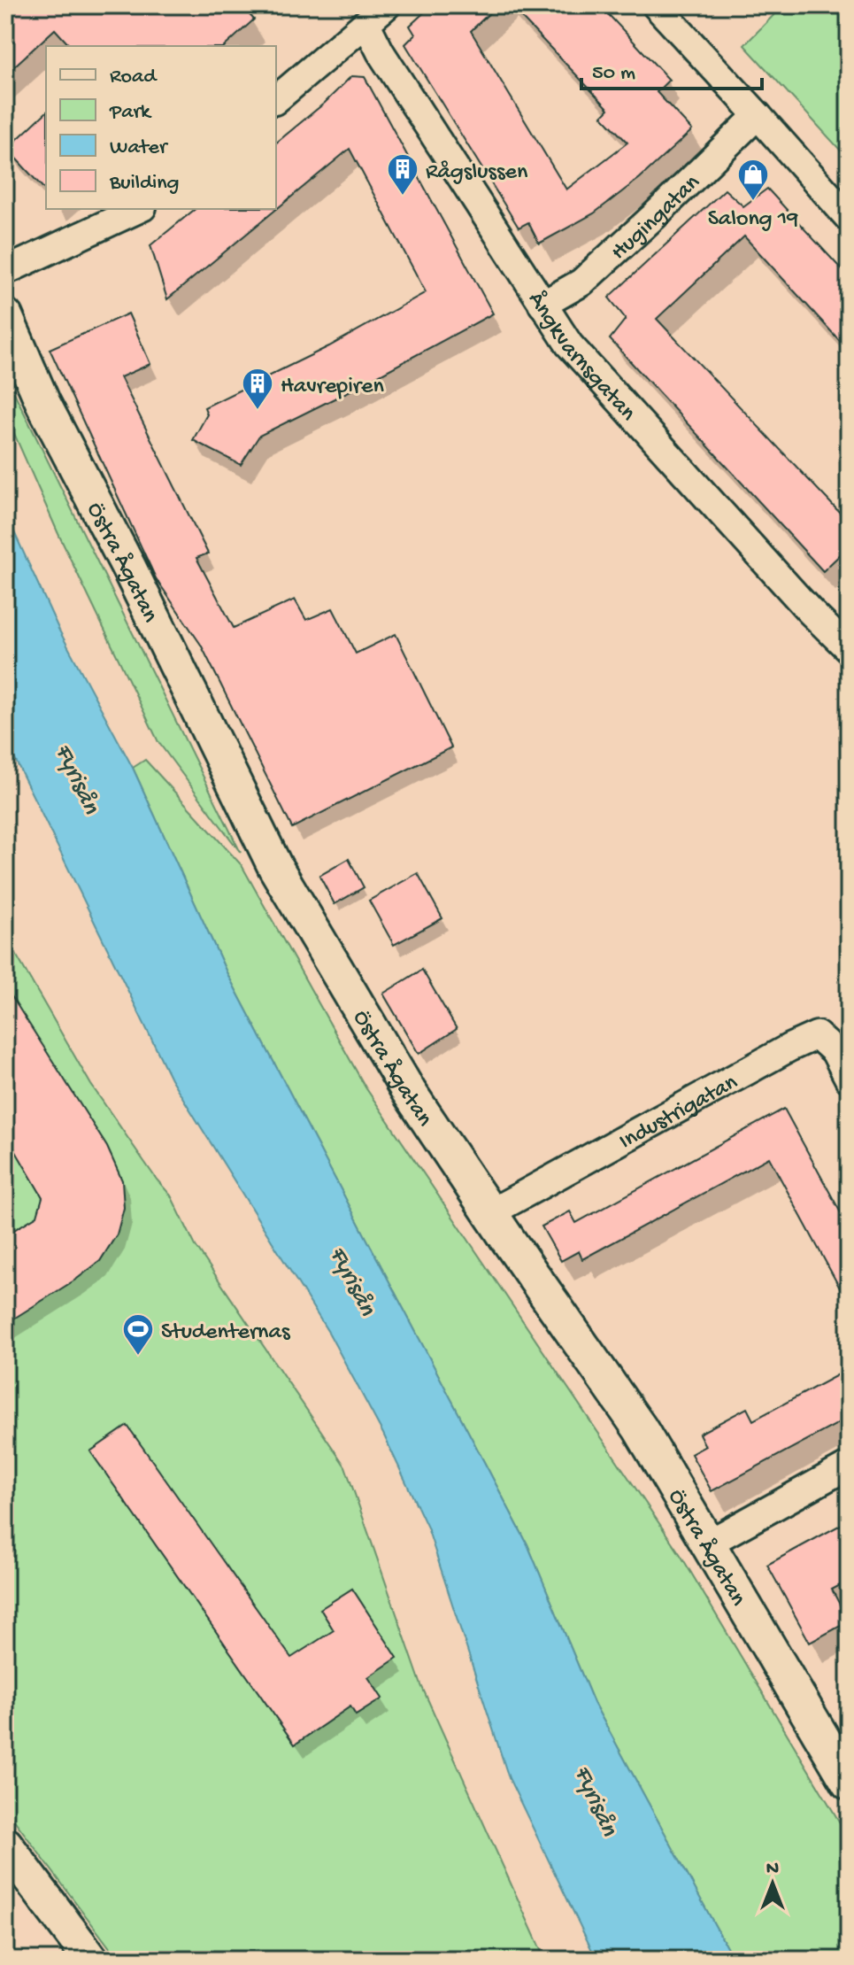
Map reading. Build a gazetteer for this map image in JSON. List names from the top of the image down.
{
  "streets": {
    "street": [
      "Hugingatan",
      "Ångkvarnsgatan",
      "Östra Ågatan",
      "Industrigatan"
    ]
  },
  "crossings": [
    ["Hugingatan", "Ångkvarnsgatan"],
    ["Östra Ågatan", "Industrigatan"]
  ],
  "water": ["Fyrisån"],
  "places": {
    "building": ["Rågslussen", "Havrepiren"],
    "shop": ["Salong 19"],
    "sports": ["Studenternas"]
  },
  "legend": [
    "Road",
    "Park",
    "Water",
    "Building"
  ],
  "scale_bar": "50 m",
  "north": "top"
}
